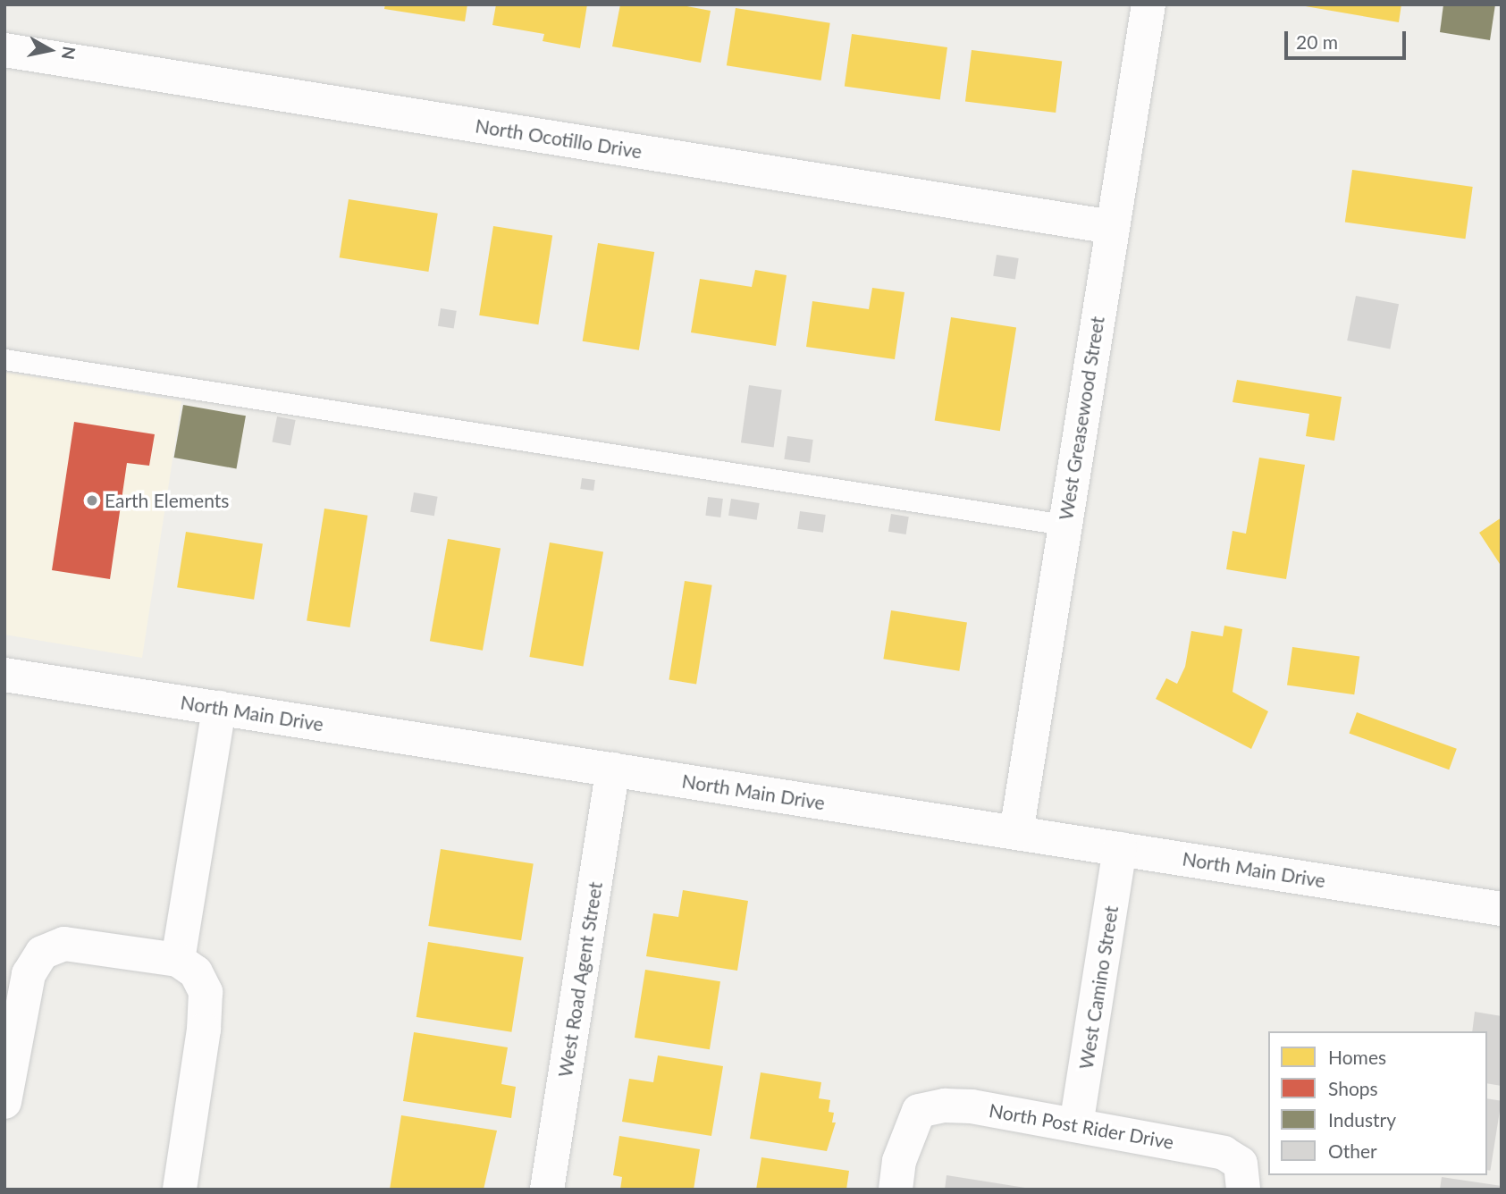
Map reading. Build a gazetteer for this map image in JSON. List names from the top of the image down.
{
  "streets": {
    "street": [
      "North Ocotillo Drive",
      "West Greasewood Street",
      "North Main Drive",
      "West Road Agent Street",
      "West Camino Street",
      "North Post Rider Drive"
    ]
  },
  "crossings": [
    ["North Ocotillo Drive", "West Greasewood Street"],
    ["West Greasewood Street", "North Main Drive"],
    ["North Main Drive", "West Road Agent Street"],
    ["North Main Drive", "West Camino Street"],
    ["West Camino Street", "North Post Rider Drive"]
  ],
  "places": ["Earth Elements"],
  "legend": [
    "Homes",
    "Shops",
    "Industry",
    "Other"
  ],
  "scale_bar": "20 m",
  "north": "right"
}
